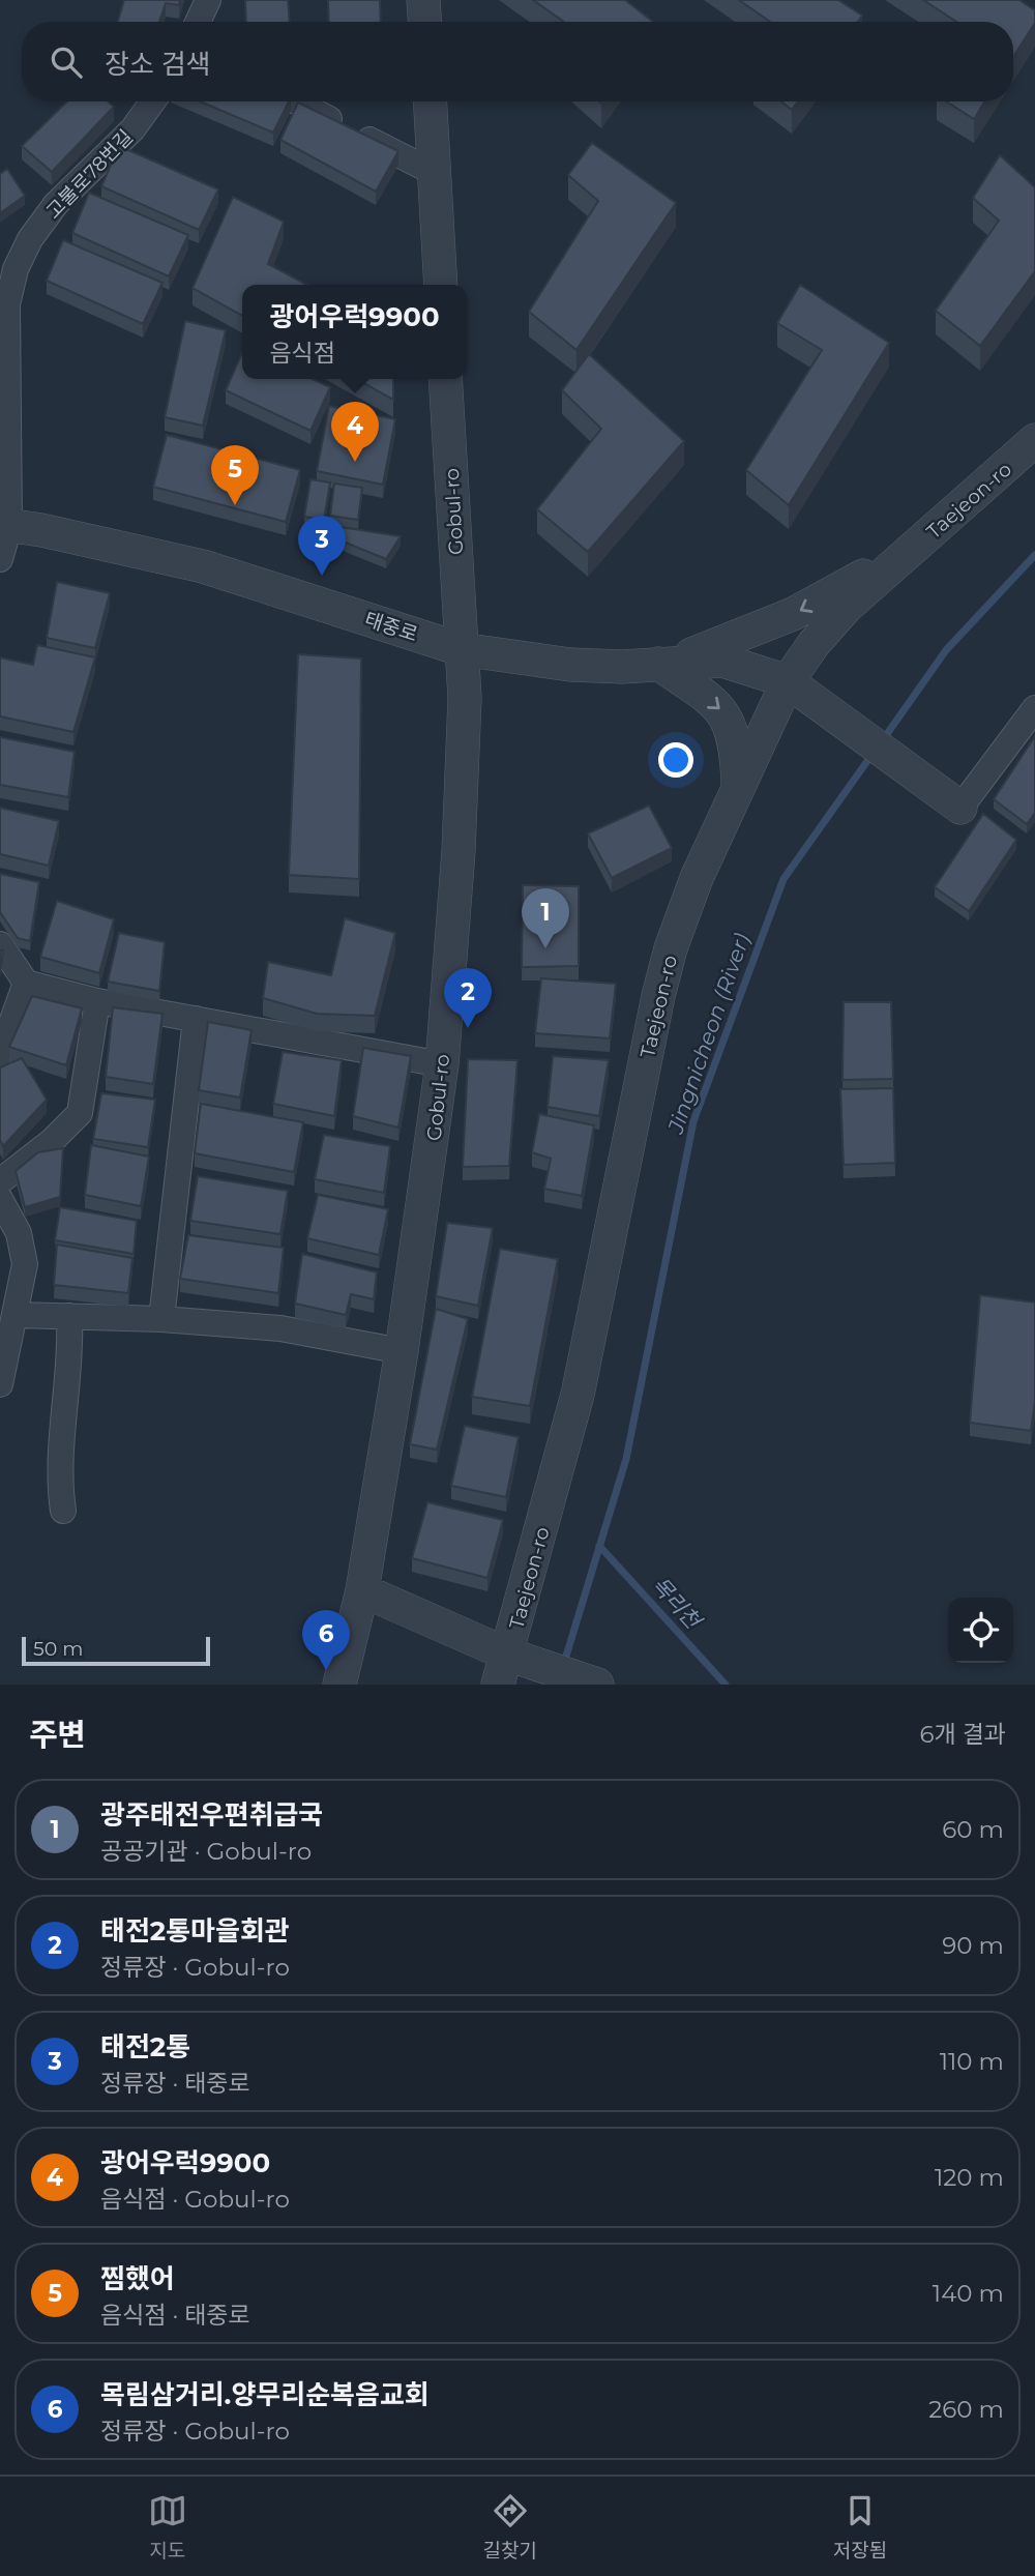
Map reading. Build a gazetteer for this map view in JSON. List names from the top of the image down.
{
  "streets": {
    "street": [
      "고불로78번길",
      "Taejeon-ro",
      "Gobul-ro",
      "태중로"
    ]
  },
  "crossings": [
    ["고불로78번길", "태중로"],
    ["Taejeon-ro", "태중로"],
    ["Gobul-ro", "태중로"]
  ],
  "water": ["Jingnicheon (River)", "목리천"],
  "scale_bar": "50 m",
  "page": {
    "search": "장소 검색",
    "popup": ["광어우럭9900", "음식점"],
    "pins": [
      "4",
      "5",
      "3",
      "1",
      "2",
      "6"
    ],
    "scale": "50 m",
    "heading": ["주변", "6개 결과"],
    "list": [
      {
        "mark": "1",
        "name": "광주태전우편취급국",
        "note": "공공기관 · Gobul-ro",
        "value": "60 m"
      },
      {
        "mark": "2",
        "name": "태전2통마을회관",
        "note": "정류장 · Gobul-ro",
        "value": "90 m"
      },
      {
        "mark": "3",
        "name": "태전2통",
        "note": "정류장 · 태중로",
        "value": "110 m"
      },
      {
        "mark": "4",
        "name": "광어우럭9900",
        "note": "음식점 · Gobul-ro",
        "value": "120 m"
      },
      {
        "mark": "5",
        "name": "찜했어",
        "note": "음식점 · 태중로",
        "value": "140 m"
      },
      {
        "mark": "6",
        "name": "목림삼거리.양무리순복음교회",
        "note": "정류장 · Gobul-ro",
        "value": "260 m"
      }
    ],
    "nav": ["지도", "길찾기", "저장됨"]
  }
}
